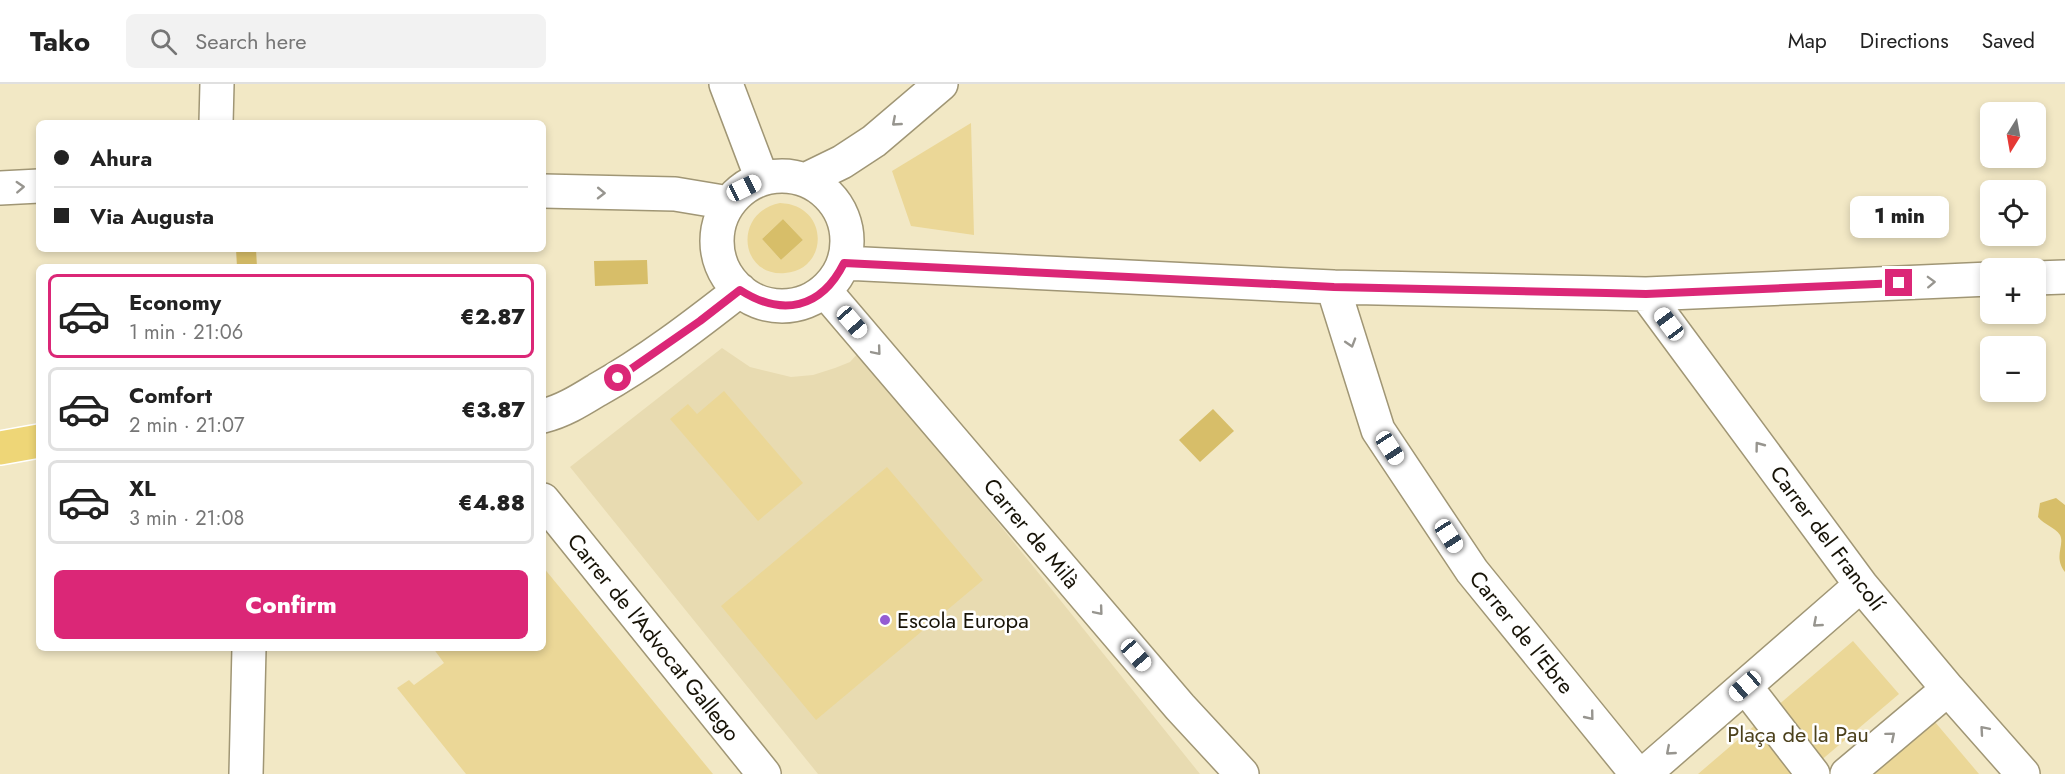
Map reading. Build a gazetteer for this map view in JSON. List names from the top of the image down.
{
  "streets": {
    "street": [
      "Carrer de Milà",
      "Carrer del Francolí",
      "Carrer de l'Ebre",
      "Carrer de l'Advocat Gallego"
    ]
  },
  "one_way": ["Carrer de Milà", "Carrer del Francolí", "Carrer de l'Ebre"],
  "parks": ["Plaça de la Pau"],
  "places": ["Escola Europa"],
  "north": "bottom",
  "page": {
    "header": "Tako",
    "search": "Search here",
    "nav": ["Map", "Directions", "Saved"],
    "map_buttons": ["+", "−"],
    "banner": ["Ahura", "Via Augusta"],
    "bubble": "1 min",
    "list": [
      {
        "name": "Economy",
        "note": "1 min · 21:06",
        "value": "€2.87"
      },
      {
        "name": "Comfort",
        "note": "2 min · 21:07",
        "value": "€3.87"
      },
      {
        "name": "XL",
        "note": "3 min · 21:08",
        "value": "€4.88"
      }
    ],
    "buttons": "Confirm"
  }
}
